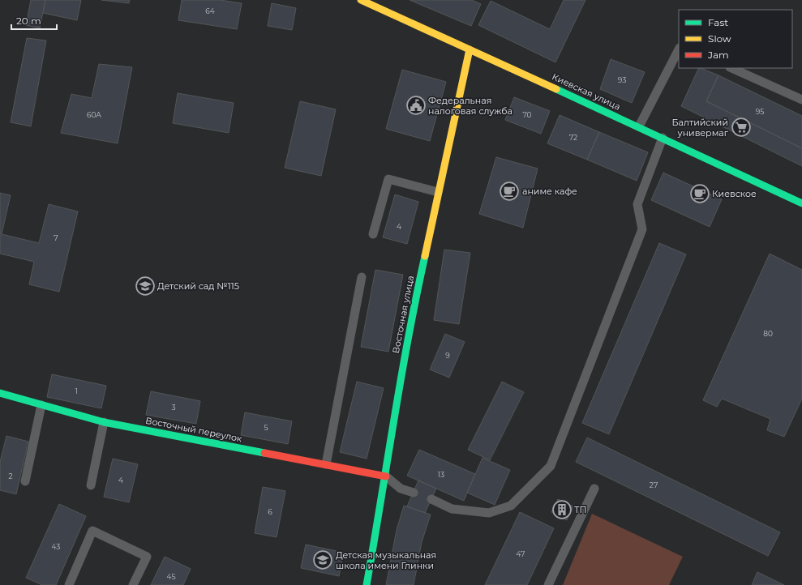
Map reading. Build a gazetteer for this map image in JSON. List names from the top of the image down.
{
  "streets": {
    "street": ["Киевская улица", "Восточная улица", "Восточный переулок"]
  },
  "crossings": [
    ["Киевская улица", "Восточная улица"],
    ["Восточная улица", "Восточный переулок"]
  ],
  "places": {
    "public building": ["Федеральная налоговая служба"],
    "supermarket": ["Балтийский универмаг"],
    "cafe": ["аниме кафе", "Киевское"],
    "school or university": ["Детский сад №115", "Детская музыкальная школа имени Глинки"],
    "building": ["ТП"]
  },
  "house_numbers": [
    "64",
    "93",
    "95",
    "60А",
    "70",
    "72",
    "4",
    "7",
    "80",
    "9",
    "1",
    "3",
    "5",
    "13",
    "2",
    "4",
    "27",
    "6",
    "43",
    "47",
    "45"
  ],
  "legend": ["Fast", "Slow", "Jam"],
  "scale_bar": "20 m"
}
